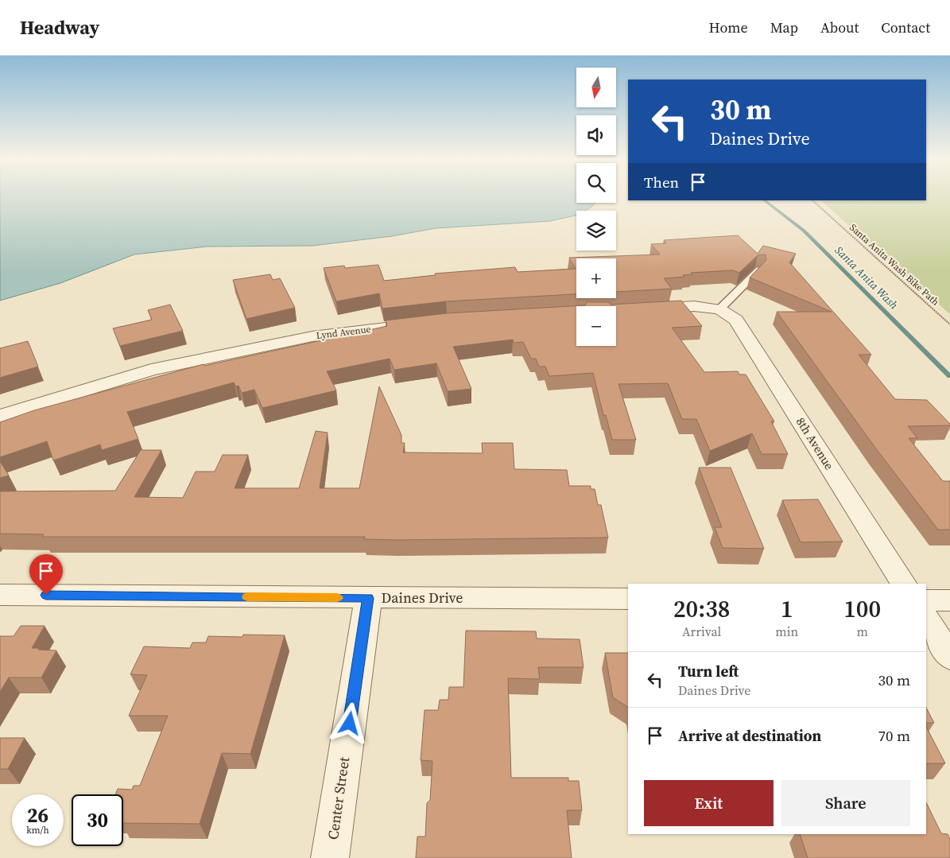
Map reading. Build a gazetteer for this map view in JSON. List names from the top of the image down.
{
  "streets": {
    "street": [
      "Lynd Avenue",
      "8th Avenue",
      "Daines Drive",
      "Center Street"
    ],
    "path": ["Santa Anita Wash Bike Path"]
  },
  "crossings": [
    ["Daines Drive", "Center Street"]
  ],
  "water": ["Santa Anita Wash"],
  "north": "bottom",
  "page": {
    "header": "Headway",
    "nav": [
      "Home",
      "Map",
      "About",
      "Contact"
    ],
    "map_buttons": ["+", "−"],
    "turn": ["30 m", "Daines Drive"],
    "then": "Then",
    "eta": [
      "20:38",
      "Arrival",
      "1",
      "min",
      "100",
      "m"
    ],
    "list": [
      {
        "name": "Turn left",
        "note": "Daines Drive",
        "value": "30 m"
      },
      {
        "name": "Arrive at destination",
        "value": "70 m"
      }
    ],
    "buttons": ["Exit", "Share"],
    "speed": "26 km/h",
    "limit": "30"
  }
}
